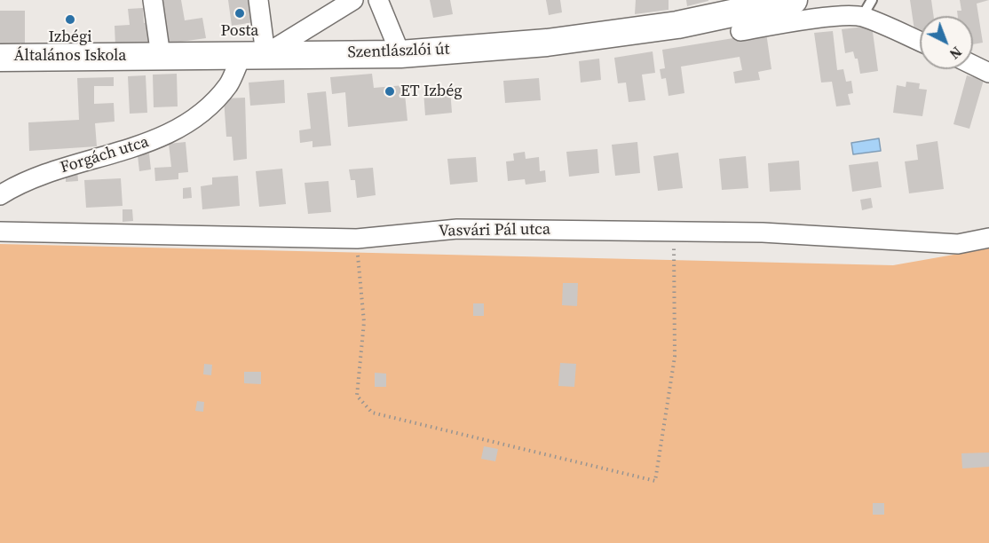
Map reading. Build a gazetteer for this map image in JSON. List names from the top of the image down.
{
  "streets": {
    "main road": ["Szentlászlói út"],
    "street": ["Forgách utca", "Vasvári Pál utca"]
  },
  "crossings": [
    ["Szentlászlói út", "Forgách utca"]
  ],
  "places": ["Posta", "Izbégi Általános Iskola", "ET Izbég"],
  "north": "bottom right"
}
